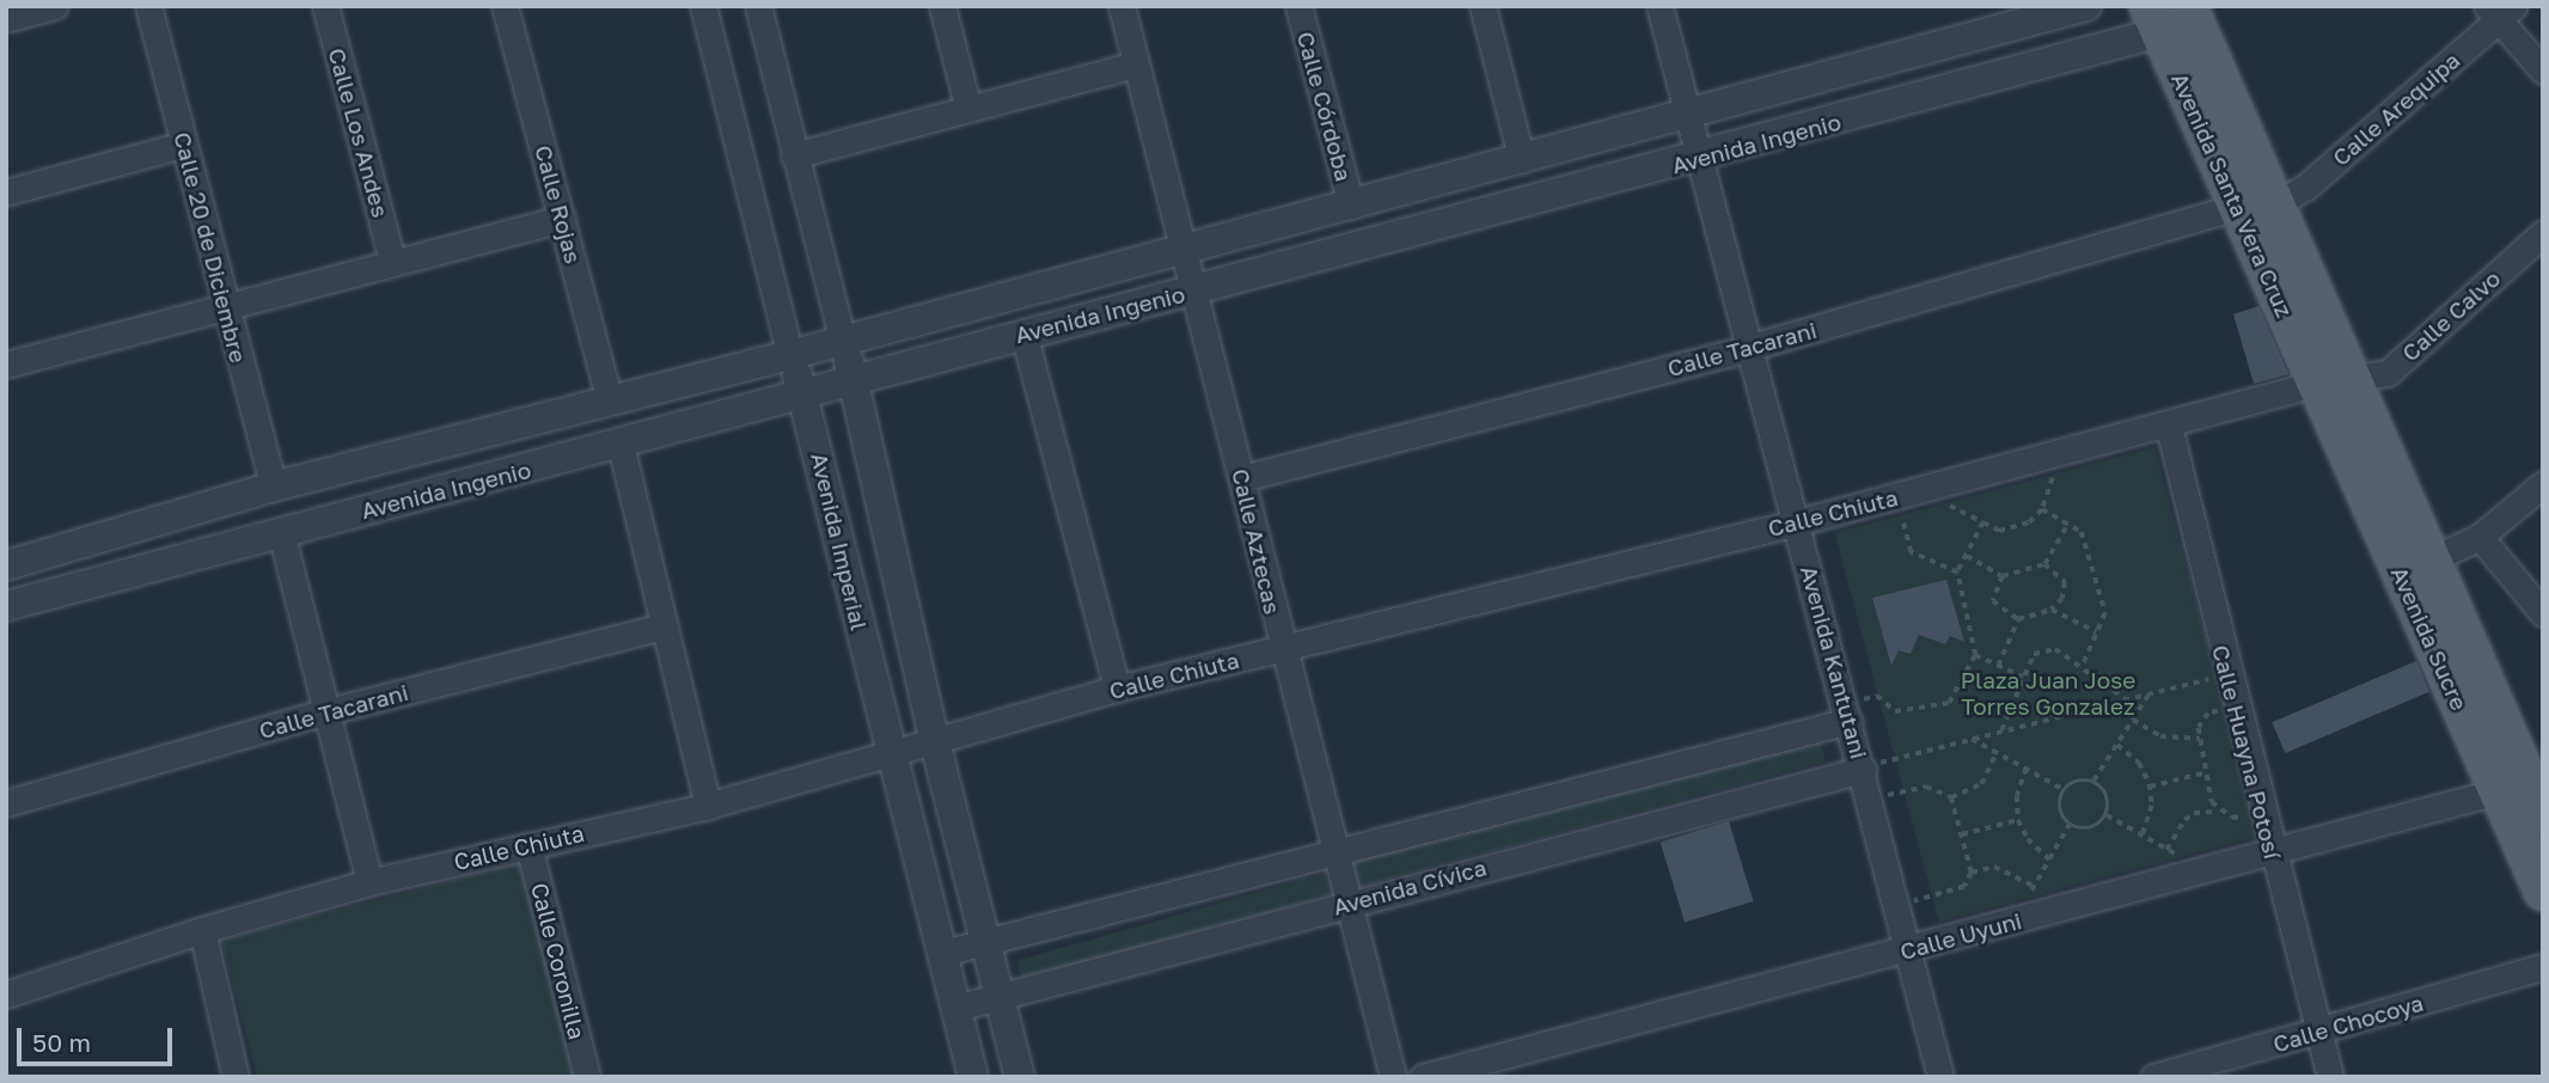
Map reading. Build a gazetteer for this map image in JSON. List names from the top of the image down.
{
  "streets": {
    "main road": ["Avenida Santa Vera Cruz", "Avenida Sucre"],
    "street": [
      "Calle Córdoba",
      "Calle Arequipa",
      "Calle Los Andes",
      "Avenida Ingenio",
      "Calle Rojas",
      "Calle 20 de Diciembre",
      "Calle Calvo",
      "Calle Tacarani",
      "Calle Chiuta",
      "Avenida Imperial",
      "Calle Aztecas",
      "Avenida Kantutani",
      "Calle Huayna Potosí",
      "Avenida Cívica",
      "Calle Uyuni",
      "Calle Coronilla",
      "Calle Chocoya"
    ]
  },
  "crossings": [
    ["Calle Córdoba", "Avenida Ingenio"],
    ["Calle Arequipa", "Avenida Santa Vera Cruz"],
    ["Avenida Ingenio", "Avenida Santa Vera Cruz"],
    ["Avenida Ingenio", "Calle Rojas"],
    ["Avenida Ingenio", "Calle 20 de Diciembre"],
    ["Avenida Ingenio", "Avenida Imperial"],
    ["Avenida Ingenio", "Calle Aztecas"],
    ["Avenida Ingenio", "Avenida Kantutani"],
    ["Avenida Santa Vera Cruz", "Calle Calvo"],
    ["Avenida Santa Vera Cruz", "Calle Tacarani"],
    ["Avenida Santa Vera Cruz", "Calle Chiuta"],
    ["Avenida Santa Vera Cruz", "Avenida Sucre"],
    ["Calle Calvo", "Calle Chiuta"],
    ["Calle Calvo", "Avenida Sucre"],
    ["Calle Tacarani", "Calle Aztecas"],
    ["Calle Tacarani", "Avenida Kantutani"],
    ["Calle Chiuta", "Avenida Imperial"],
    ["Calle Chiuta", "Calle Aztecas"],
    ["Calle Chiuta", "Avenida Sucre"],
    ["Calle Chiuta", "Avenida Kantutani"],
    ["Calle Chiuta", "Calle Huayna Potosí"],
    ["Calle Chiuta", "Calle Coronilla"],
    ["Avenida Imperial", "Avenida Cívica"],
    ["Calle Aztecas", "Avenida Cívica"],
    ["Avenida Sucre", "Calle Uyuni"],
    ["Avenida Kantutani", "Avenida Cívica"],
    ["Avenida Kantutani", "Calle Uyuni"],
    ["Calle Huayna Potosí", "Calle Uyuni"],
    ["Calle Huayna Potosí", "Calle Chocoya"]
  ],
  "parks": ["Plaza Juan Jose Torres Gonzalez"],
  "scale_bar": "50 m"
}
